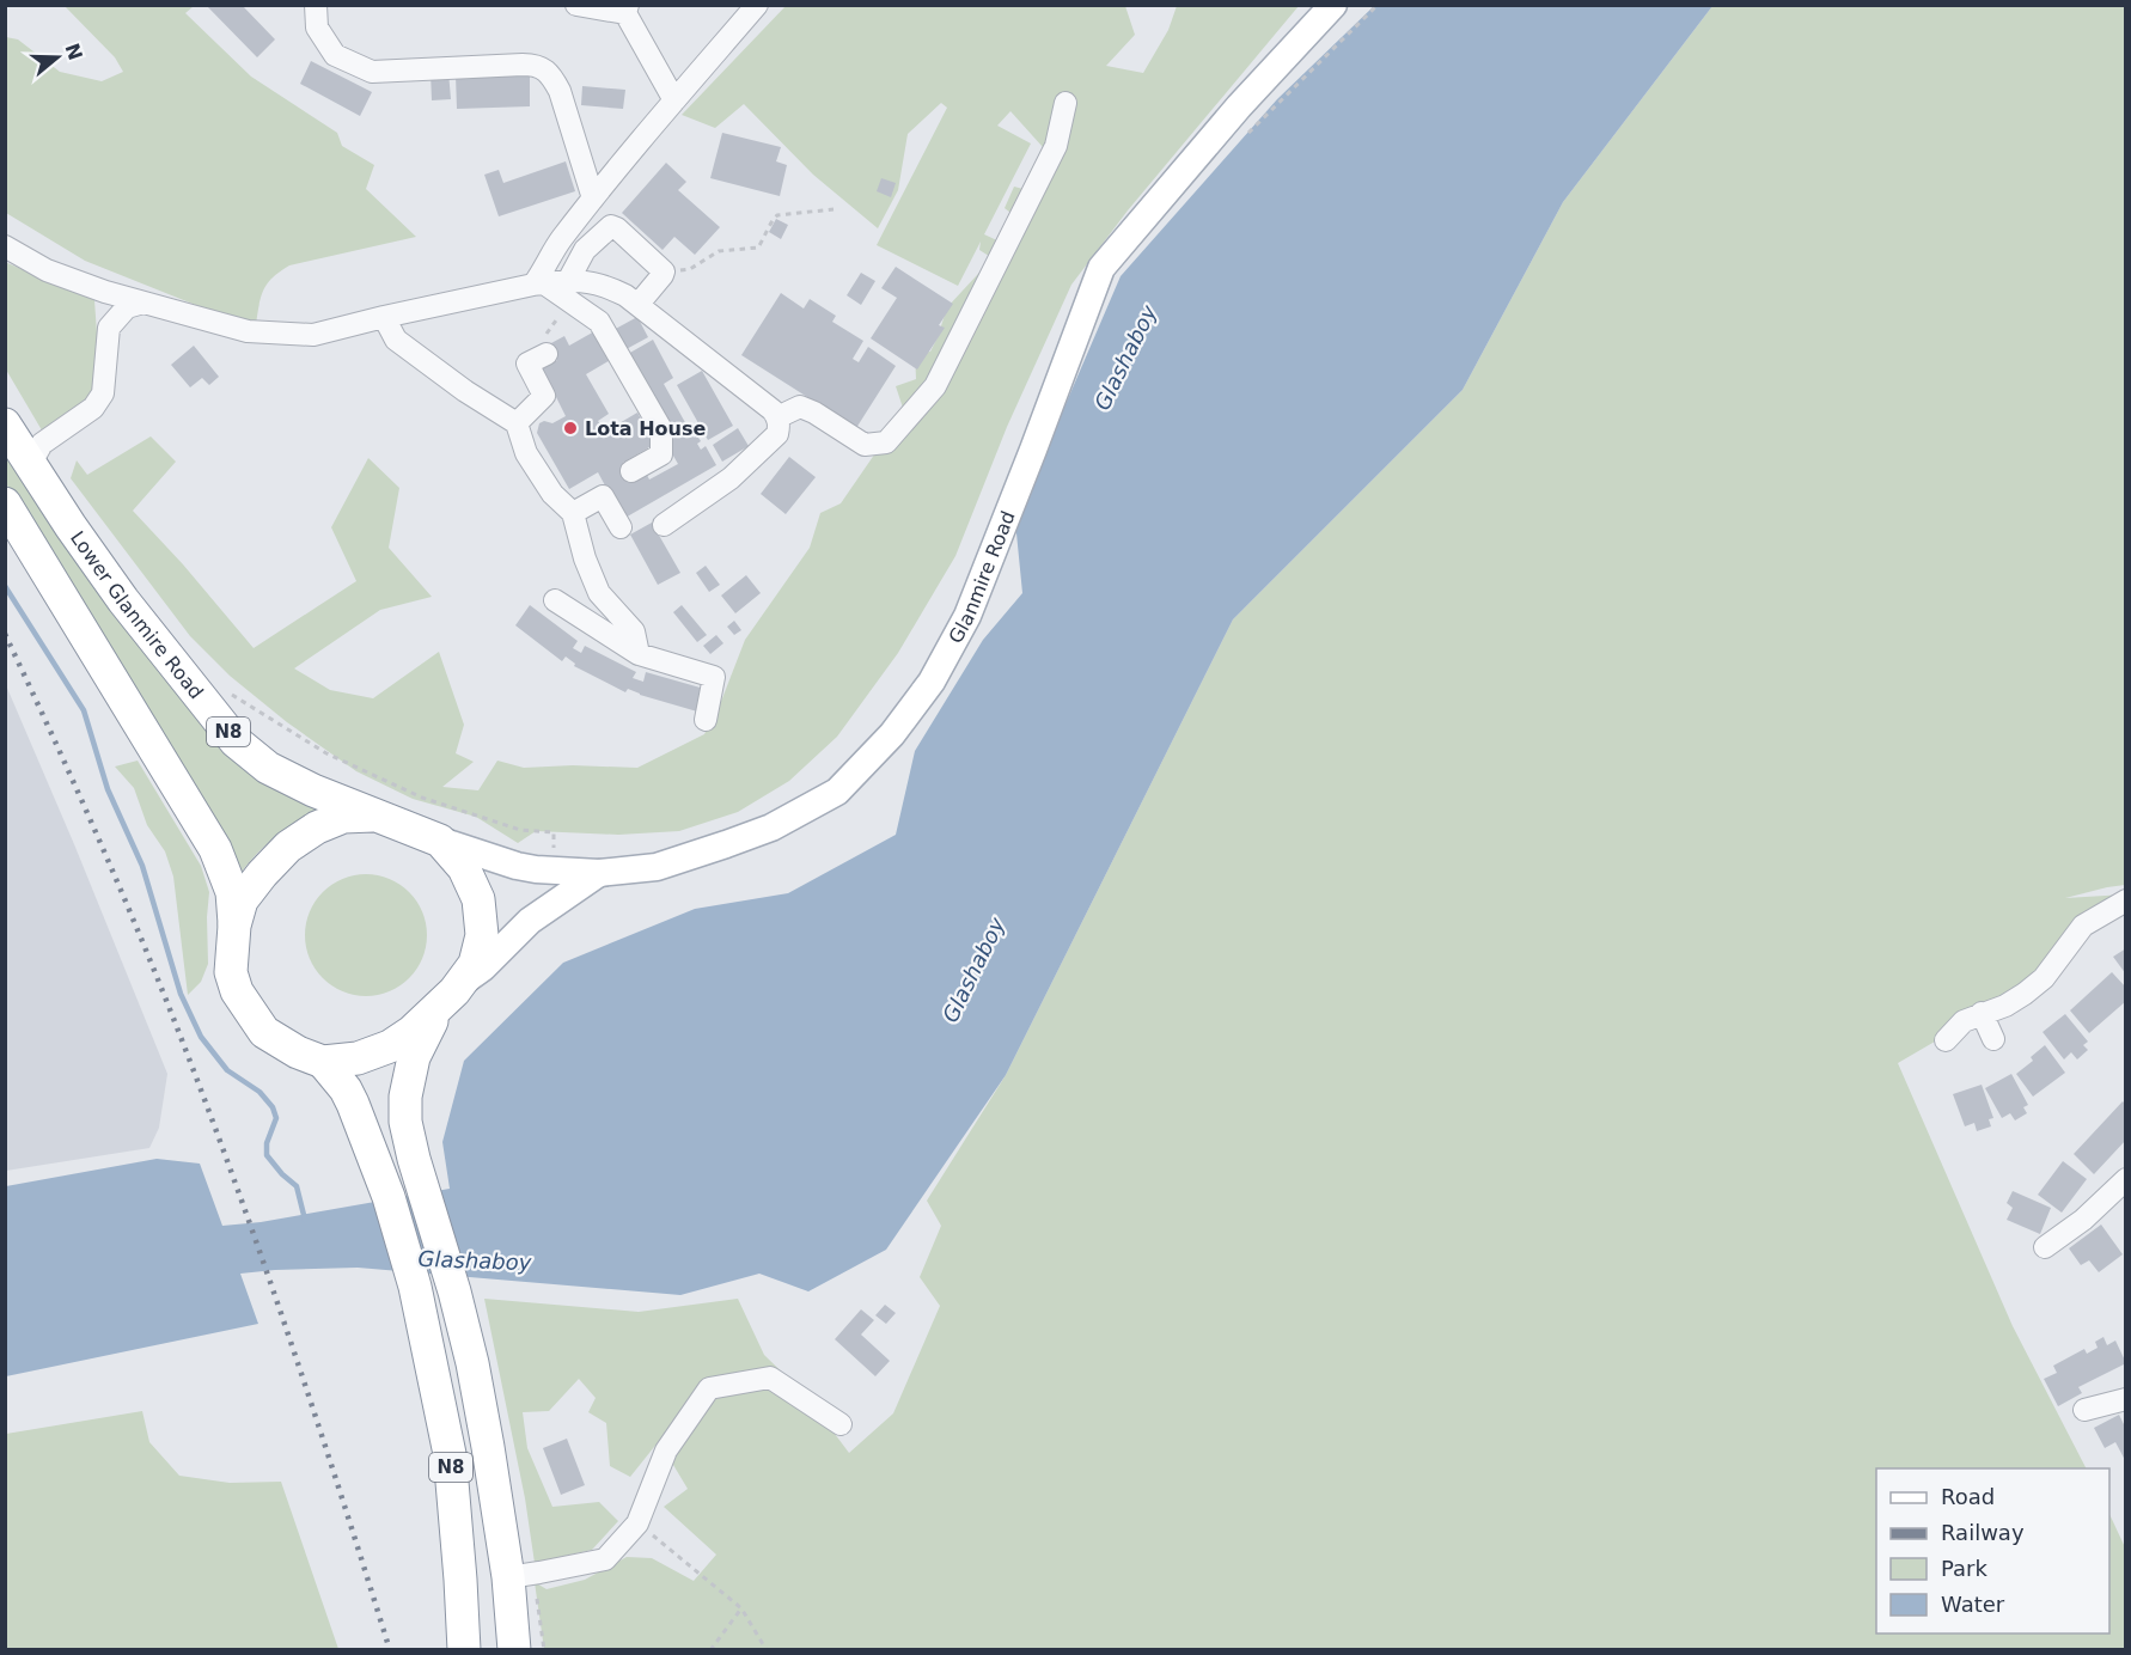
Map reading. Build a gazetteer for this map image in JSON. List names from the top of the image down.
{
  "streets": {
    "highway": ["Lower Glanmire Road", "N8"],
    "main road": ["Glanmire Road"]
  },
  "crossings": [
    ["Glanmire Road", "Lower Glanmire Road"],
    ["Glanmire Road", "N8"],
    ["Lower Glanmire Road", "N8"]
  ],
  "water": ["Glashaboy"],
  "places": ["Lota House"],
  "legend": [
    "Road",
    "Railway",
    "Park",
    "Water"
  ],
  "north": "right"
}
